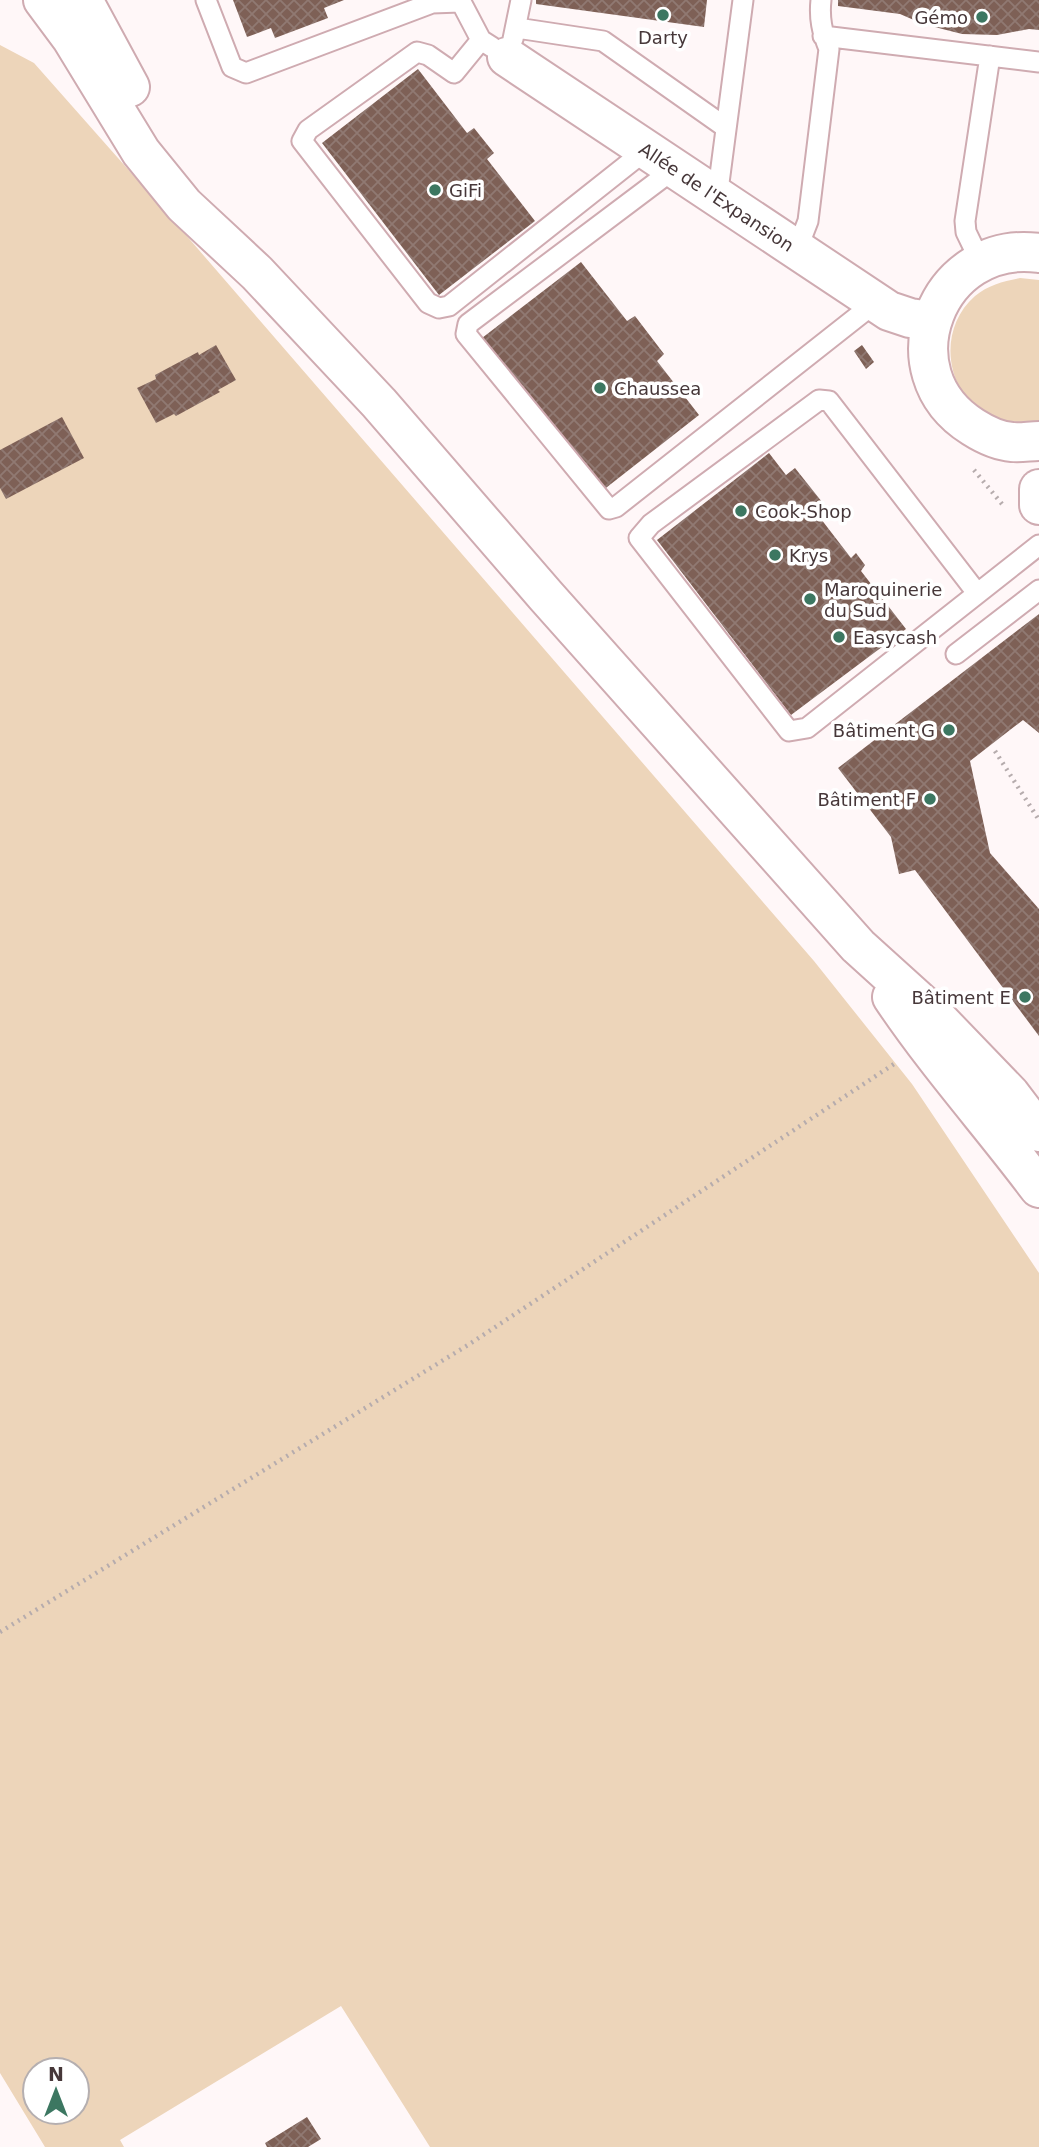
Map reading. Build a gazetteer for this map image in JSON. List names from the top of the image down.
{
  "streets": {
    "street": ["Allée de l'Expansion"]
  },
  "places": [
    "Darty",
    "Gémo",
    "GiFi",
    "Chaussea",
    "Cook-Shop",
    "Krys",
    "Maroquinerie du Sud",
    "Easycash",
    "Bâtiment G",
    "Bâtiment F",
    "Bâtiment E"
  ],
  "north": "top"
}
